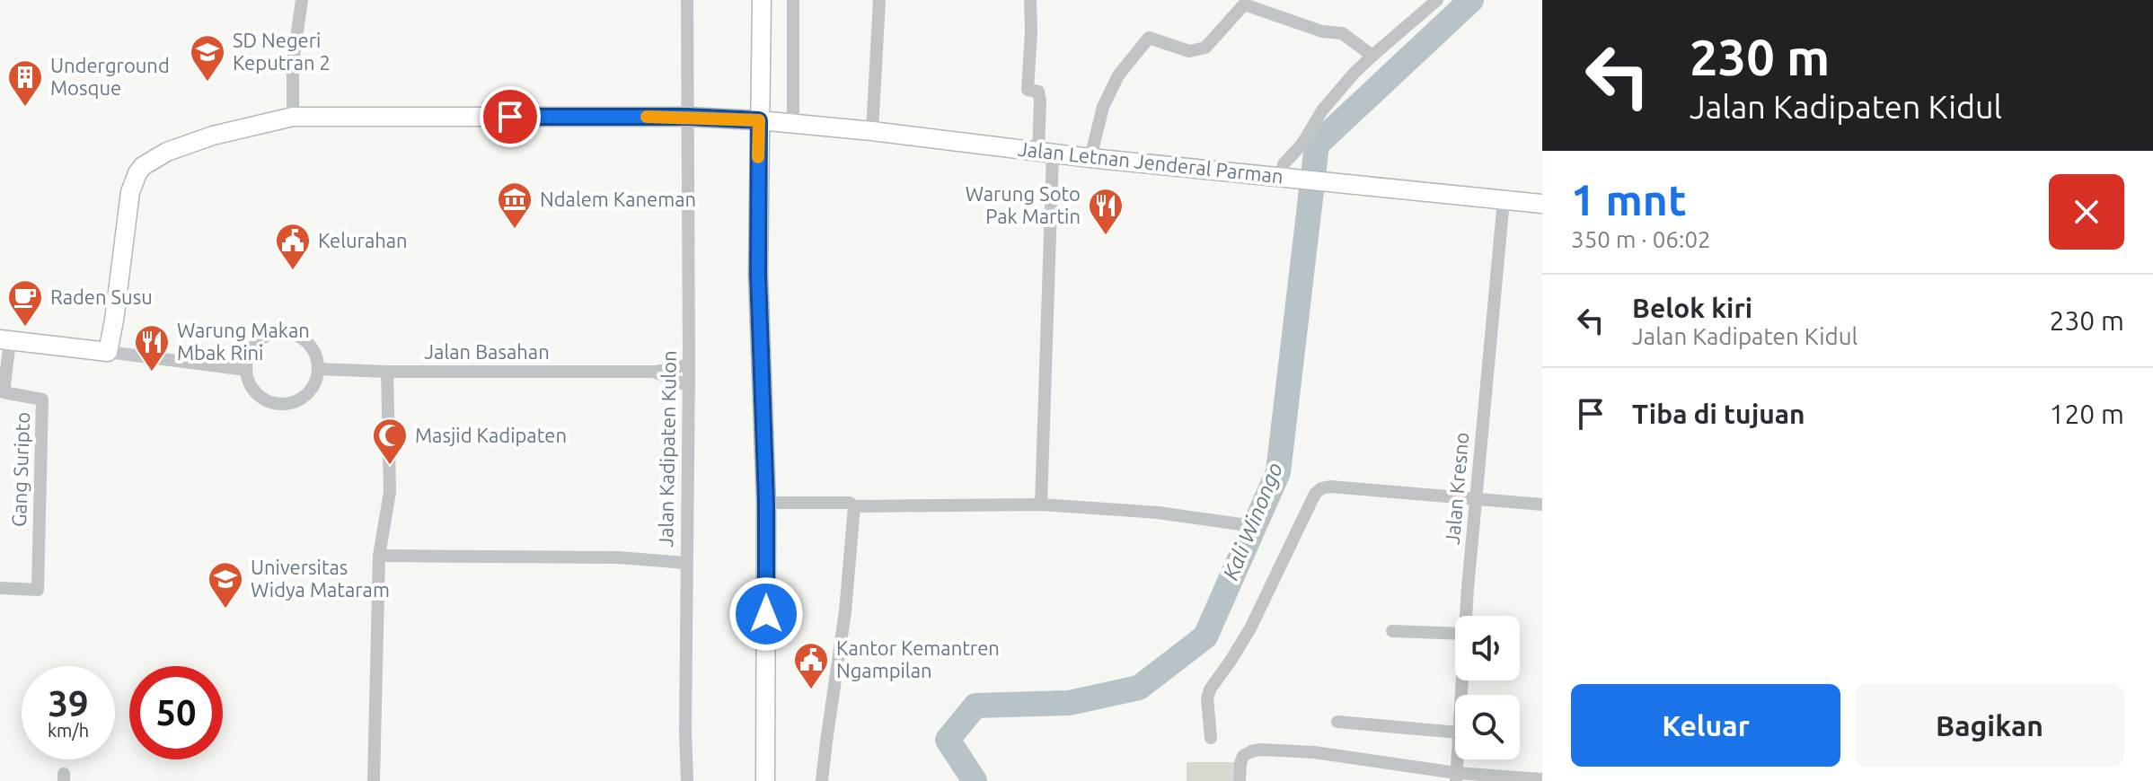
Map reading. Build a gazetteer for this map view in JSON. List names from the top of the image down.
{
  "streets": {
    "street": [
      "Jalan Letnan Jenderal Parman",
      "Jalan Basahan",
      "Jalan Kadipaten Kulon",
      "Gang Suripto",
      "Jalan Kresno"
    ]
  },
  "crossings": [
    ["Jalan Letnan Jenderal Parman", "Jalan Kadipaten Kulon"],
    ["Jalan Letnan Jenderal Parman", "Jalan Kresno"],
    ["Jalan Basahan", "Jalan Kadipaten Kulon"]
  ],
  "water": ["Kali Winongo"],
  "places": {
    "school or university": ["SD Negeri Keputran 2", "Universitas Widya Mataram"],
    "building": ["Underground Mosque"],
    "museum": ["Ndalem Kaneman"],
    "restaurant": ["Warung Soto Pak Martin", "Warung Makan Mbak Rini"],
    "public building": ["Kelurahan", "Kantor Kemantren Ngampilan"],
    "cafe": ["Raden Susu"],
    "mosque": ["Masjid Kadipaten"]
  },
  "page": {
    "turn": ["230 m", "Jalan Kadipaten Kidul"],
    "heading": ["1 mnt", "350 m · 06:02"],
    "list": [
      {
        "name": "Belok kiri",
        "note": "Jalan Kadipaten Kidul",
        "value": "230 m"
      },
      {
        "name": "Tiba di tujuan",
        "value": "120 m"
      }
    ],
    "speed": "39 km/h",
    "limit": "50",
    "buttons": ["Keluar", "Bagikan"]
  }
}
